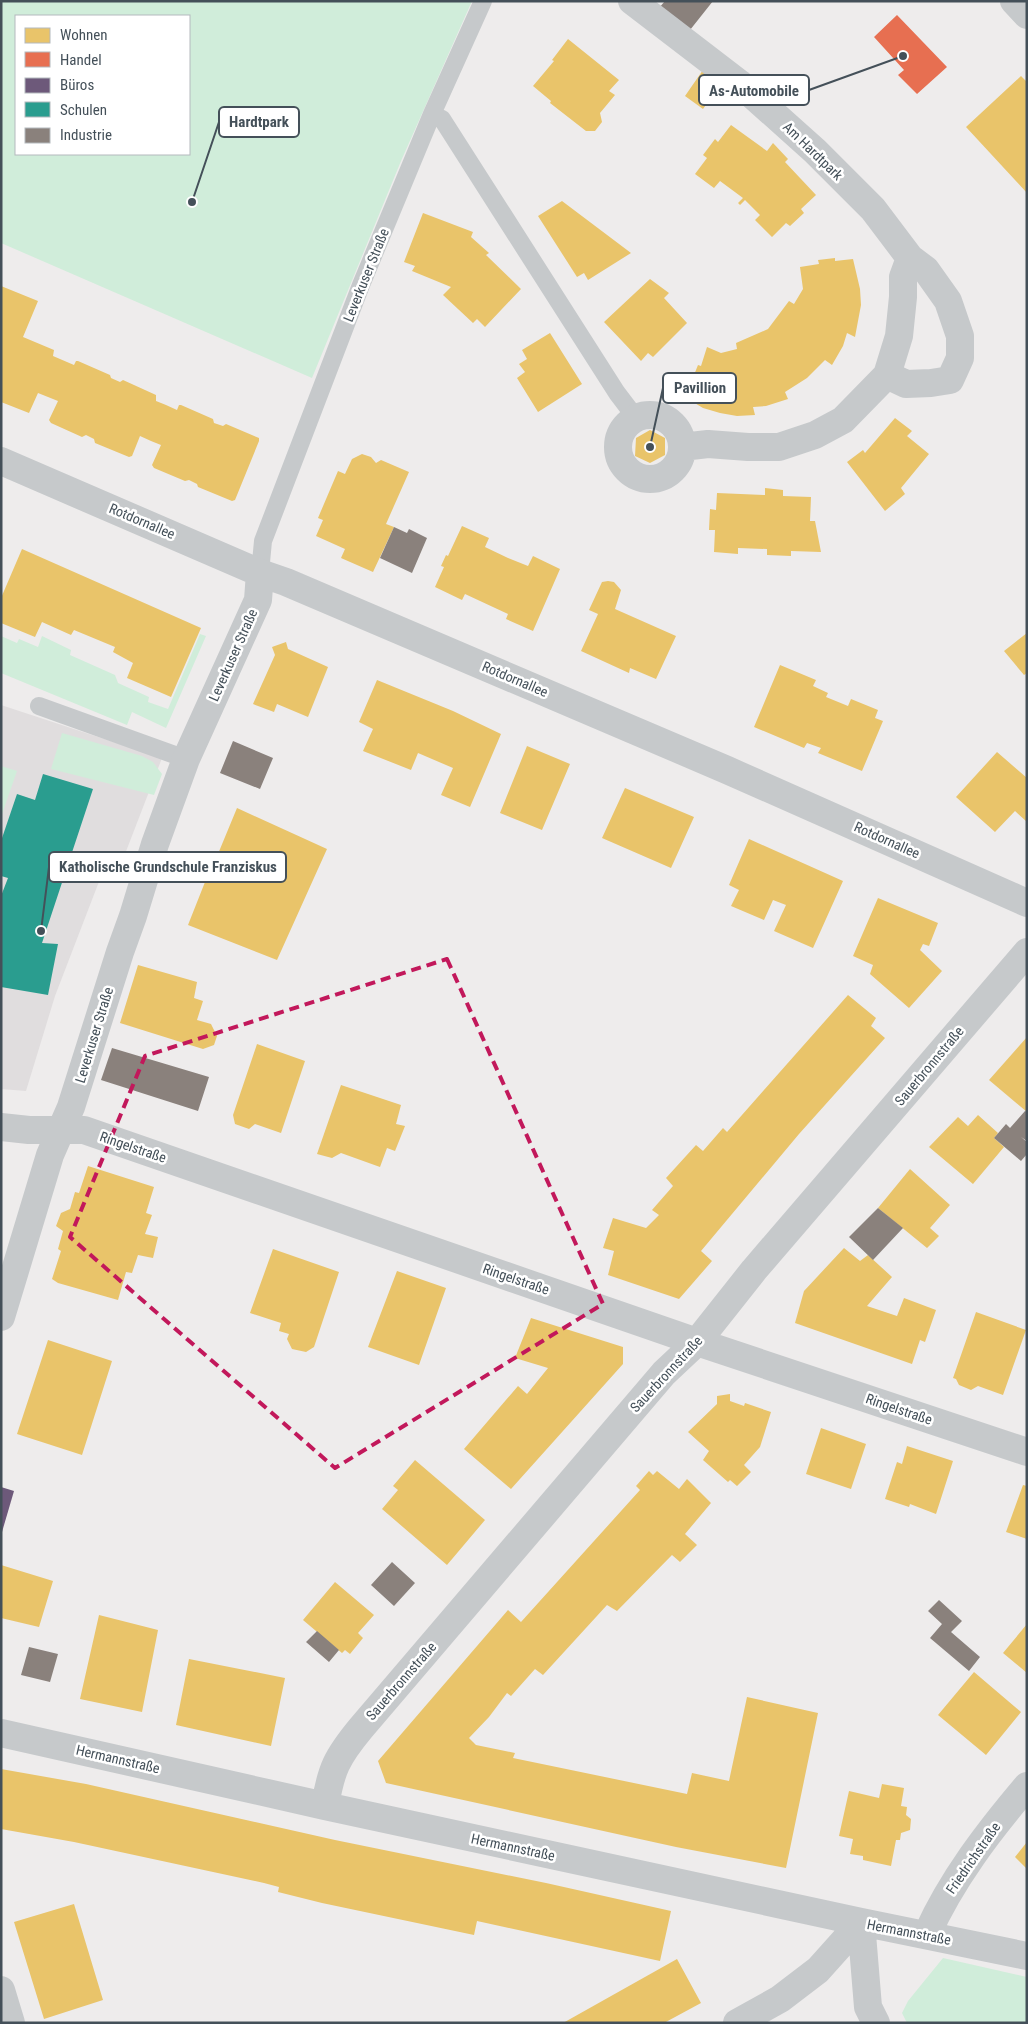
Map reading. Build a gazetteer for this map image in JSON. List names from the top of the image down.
{
  "streets": {
    "street": [
      "Am Hardtpark",
      "Leverkuser Straße",
      "Rotdornallee",
      "Sauerbronnstraße",
      "Ringelstraße",
      "Hermannstraße",
      "Friedrichstraße"
    ]
  },
  "crossings": [
    ["Leverkuser Straße", "Rotdornallee"],
    ["Leverkuser Straße", "Ringelstraße"],
    ["Sauerbronnstraße", "Ringelstraße"],
    ["Sauerbronnstraße", "Hermannstraße"],
    ["Hermannstraße", "Friedrichstraße"]
  ],
  "places": [
    "As-Automobile",
    "Hardtpark",
    "Pavillion",
    "Katholische Grundschule Franziskus"
  ],
  "legend": [
    "Wohnen",
    "Handel",
    "Büros",
    "Schulen",
    "Industrie"
  ]
}
